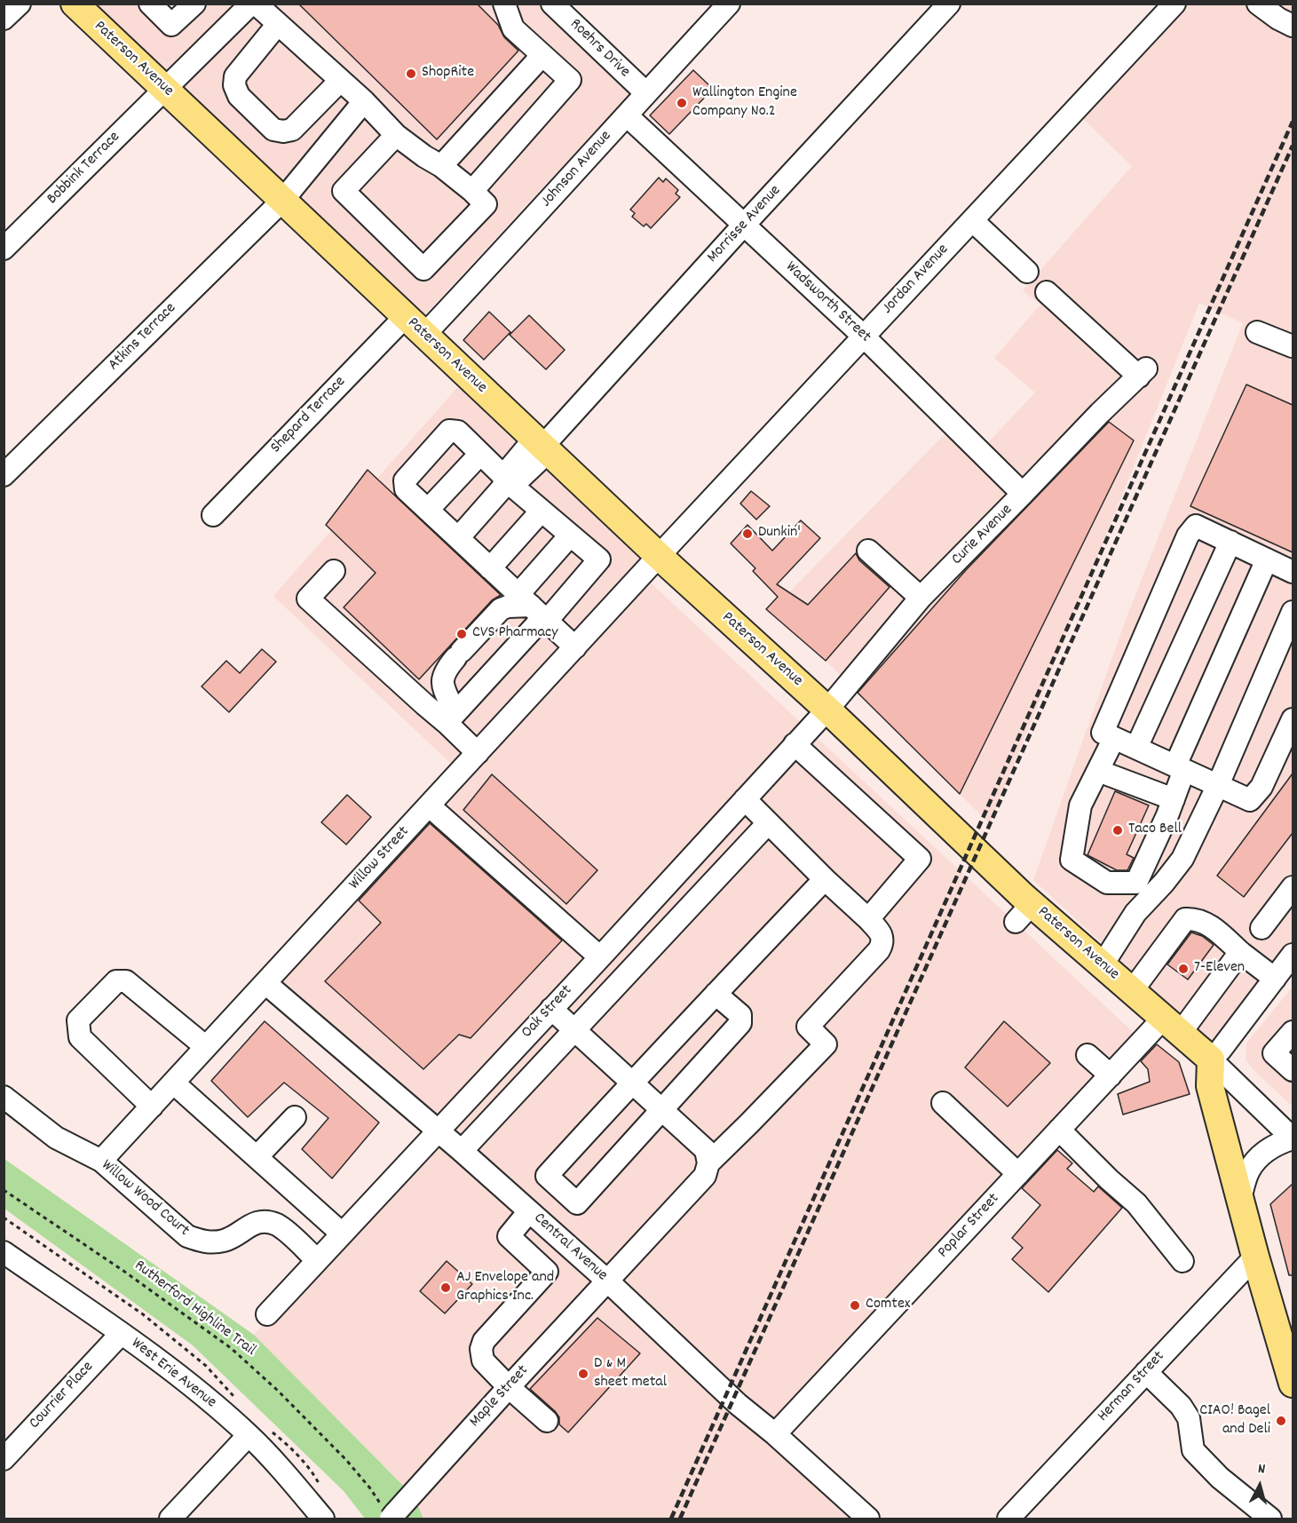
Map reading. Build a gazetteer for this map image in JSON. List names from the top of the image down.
{
  "streets": {
    "main road": ["Paterson Avenue"],
    "street": [
      "Roehrs Drive",
      "Bobbink Terrace",
      "Johnson Avenue",
      "Morrisse Avenue",
      "Jordan Avenue",
      "Wadsworth Street",
      "Atkins Terrace",
      "Shepard Terrace",
      "Curie Avenue",
      "Willow Street",
      "Oak Street",
      "Willow Wood Court",
      "Poplar Street",
      "Central Avenue",
      "West Erie Avenue",
      "Herman Street",
      "Courrier Place",
      "Maple Street"
    ],
    "path": ["Rutherford Highline Trail"]
  },
  "crossings": [
    ["Roehrs Drive", "Johnson Avenue"],
    ["Paterson Avenue", "Bobbink Terrace"],
    ["Paterson Avenue", "Johnson Avenue"],
    ["Paterson Avenue", "Morrisse Avenue"],
    ["Paterson Avenue", "Jordan Avenue"],
    ["Paterson Avenue", "Atkins Terrace"],
    ["Paterson Avenue", "Shepard Terrace"],
    ["Paterson Avenue", "Curie Avenue"],
    ["Paterson Avenue", "Willow Street"],
    ["Paterson Avenue", "Oak Street"],
    ["Paterson Avenue", "Poplar Street"],
    ["Johnson Avenue", "Wadsworth Street"],
    ["Morrisse Avenue", "Wadsworth Street"],
    ["Jordan Avenue", "Wadsworth Street"],
    ["Jordan Avenue", "Willow Street"],
    ["Wadsworth Street", "Curie Avenue"],
    ["Curie Avenue", "Oak Street"],
    ["Willow Street", "Willow Wood Court"],
    ["Willow Street", "Central Avenue"],
    ["Oak Street", "Willow Wood Court"],
    ["Oak Street", "Central Avenue"],
    ["Poplar Street", "Central Avenue"],
    ["Central Avenue", "Maple Street"],
    ["Rutherford Highline Trail", "Maple Street"],
    ["West Erie Avenue", "Courrier Place"]
  ],
  "places": [
    "ShopRite",
    "Wallington Engine Company No.2",
    "Dunkin'",
    "CVS Pharmacy",
    "Taco Bell",
    "7-Eleven",
    "AJ Envelope and Graphics Inc.",
    "Comtex",
    "D & M sheet metal",
    "CIAO! Bagel and Deli"
  ],
  "north": "top"
}
